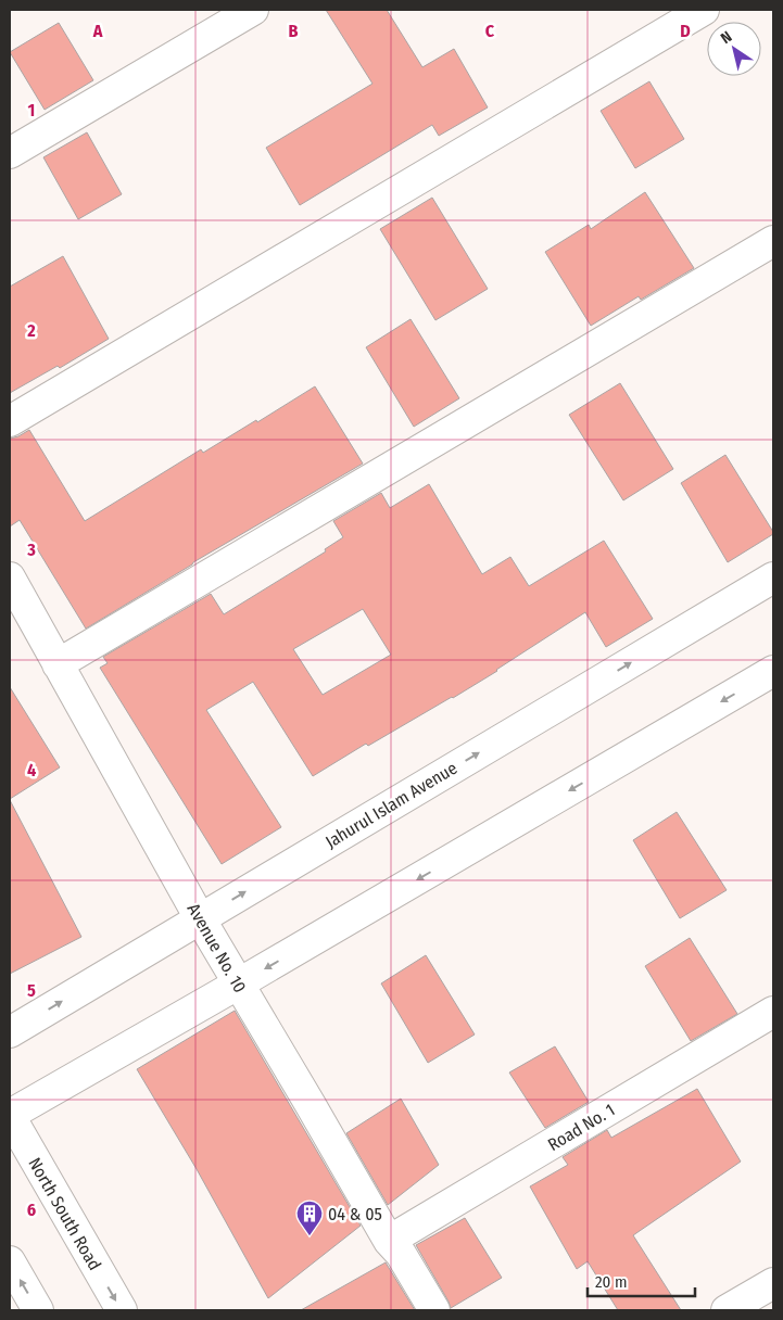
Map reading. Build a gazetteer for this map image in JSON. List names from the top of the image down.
{
  "streets": {
    "street": [
      "Jahurul Islam Avenue",
      "Avenue No. 10",
      "Road No. 1",
      "North South Road"
    ]
  },
  "crossings": [
    ["Jahurul Islam Avenue", "Avenue No. 10"],
    ["Avenue No. 10", "Road No. 1"]
  ],
  "one_way": ["North South Road"],
  "places": {
    "building": ["04 & 05"]
  },
  "scale_bar": "20 m",
  "north": "top left",
  "grid": {
    "columns": [
      "A",
      "B",
      "C",
      "D"
    ],
    "rows": [
      "1",
      "2",
      "3",
      "4",
      "5",
      "6"
    ]
  }
}
